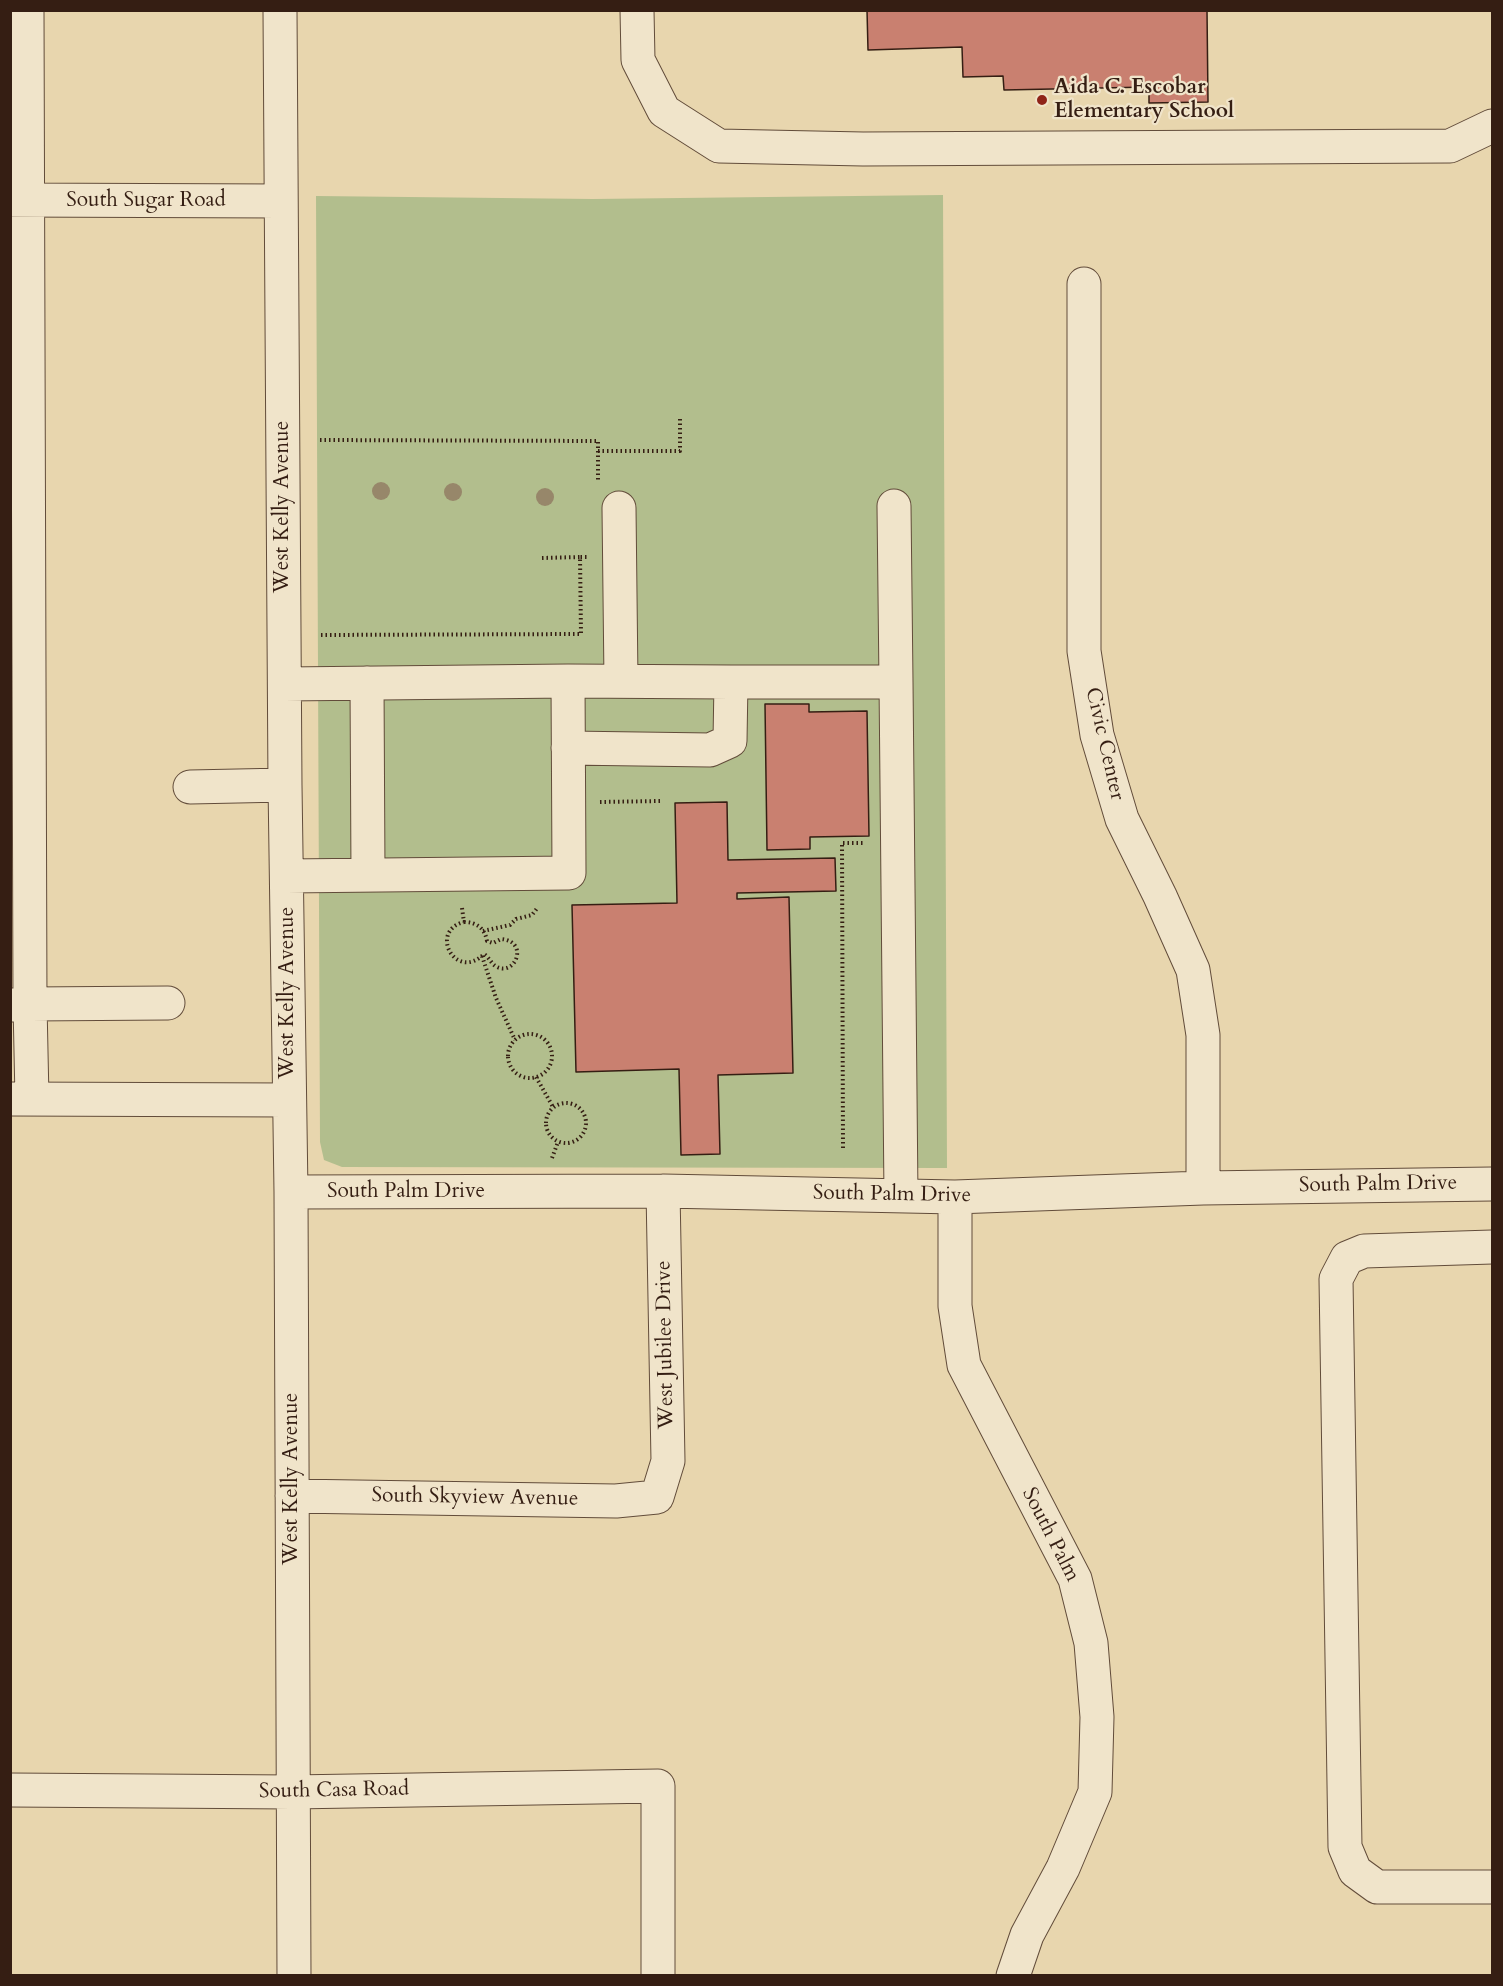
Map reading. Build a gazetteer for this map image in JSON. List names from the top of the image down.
{
  "streets": {
    "street": [
      "South Sugar Road",
      "West Kelly Avenue",
      "Civic Center",
      "South Palm Drive",
      "West Jubilee Drive",
      "South Skyview Avenue",
      "South Palm",
      "South Casa Road"
    ]
  },
  "crossings": [
    ["South Sugar Road", "West Kelly Avenue"],
    ["West Kelly Avenue", "South Palm Drive"],
    ["West Kelly Avenue", "South Skyview Avenue"],
    ["West Kelly Avenue", "South Casa Road"],
    ["Civic Center", "South Palm Drive"],
    ["South Palm Drive", "West Jubilee Drive"],
    ["South Palm Drive", "South Palm"],
    ["West Jubilee Drive", "South Skyview Avenue"]
  ],
  "places": ["Aida C. Escobar Elementary School"]
}
